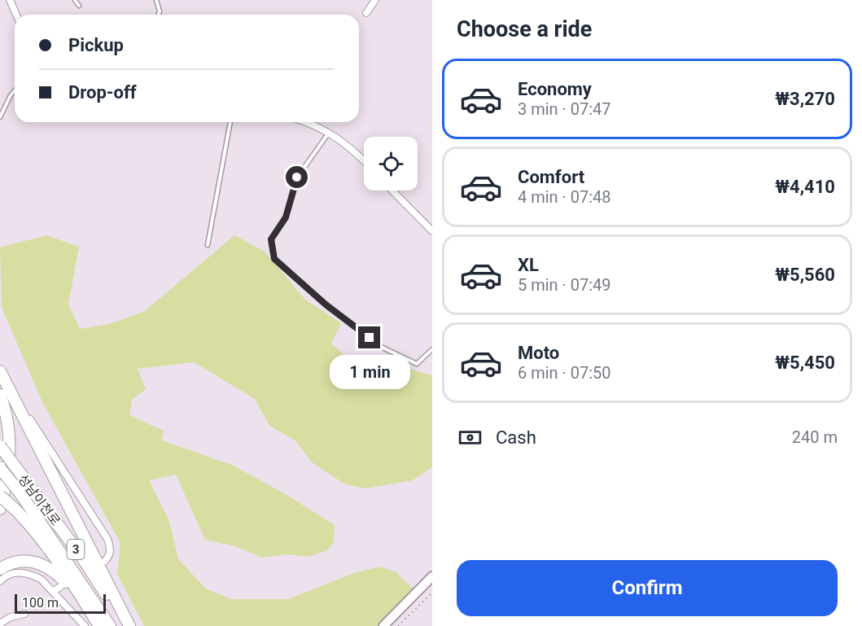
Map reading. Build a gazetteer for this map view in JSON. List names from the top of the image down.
{
  "streets": {
    "highway": ["성남이천로", "3"]
  },
  "scale_bar": "100 m",
  "page": {
    "heading": "Choose a ride",
    "banner": ["Pickup", "Drop-off"],
    "list": [
      {
        "name": "Economy",
        "note": "3 min · 07:47",
        "value": "₩3,270"
      },
      {
        "name": "Comfort",
        "note": "4 min · 07:48",
        "value": "₩4,410"
      },
      {
        "name": "XL",
        "note": "5 min · 07:49",
        "value": "₩5,560"
      },
      {
        "name": "Moto",
        "note": "6 min · 07:50",
        "value": "₩5,450"
      }
    ],
    "bubble": "1 min",
    "pay": ["Cash", "240 m"],
    "buttons": "Confirm",
    "scale": "100 m"
  }
}
